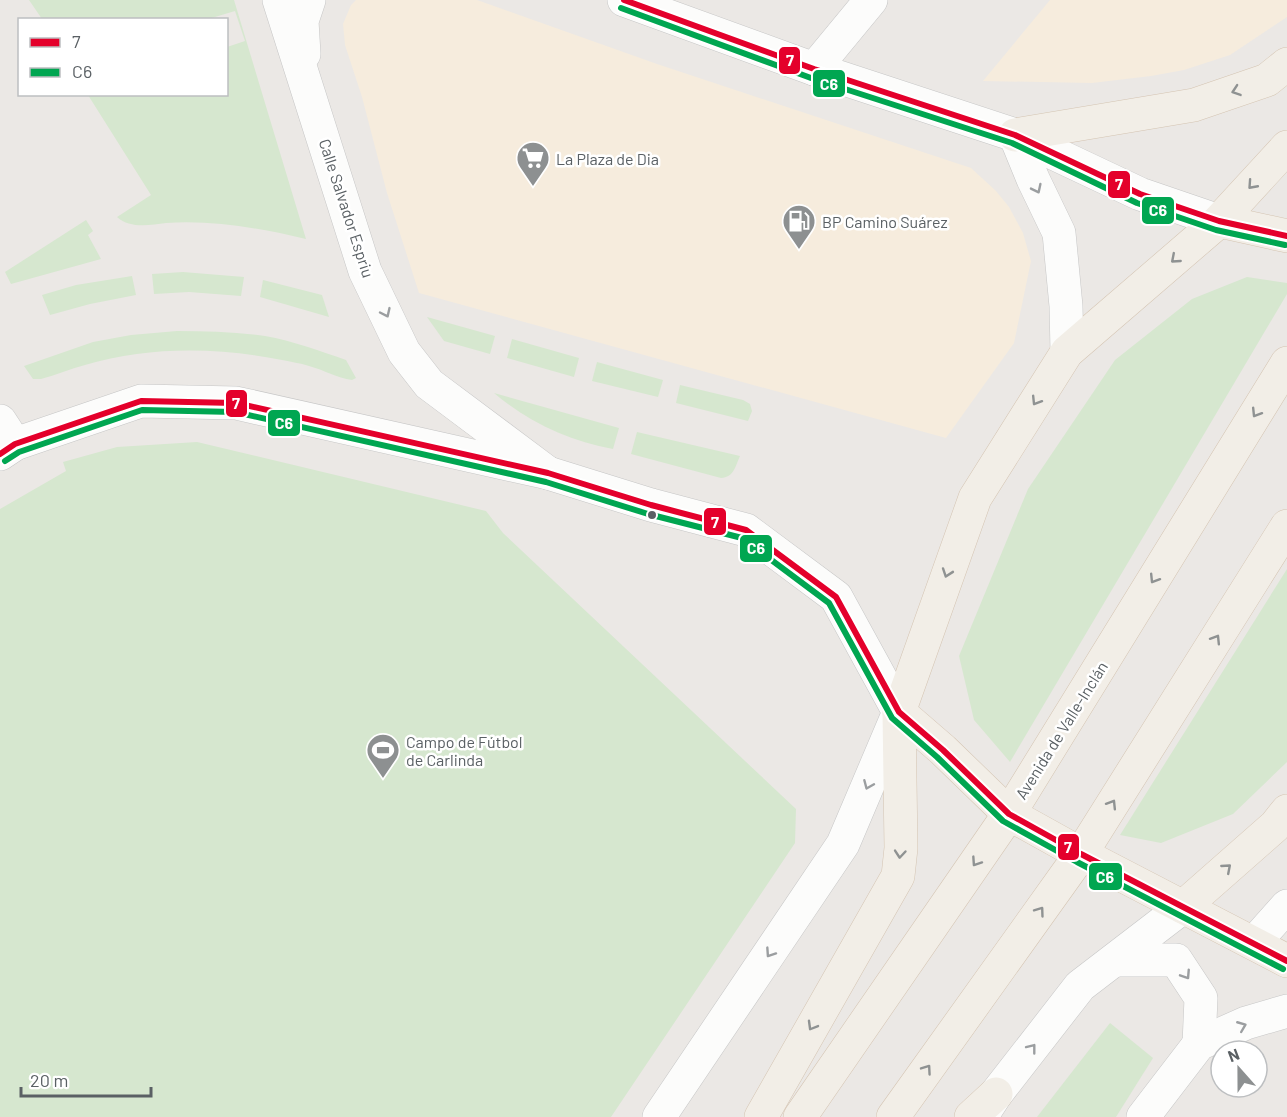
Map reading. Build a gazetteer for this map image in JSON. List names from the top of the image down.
{
  "streets": {
    "main road": ["Avenida de Valle-Inclán"],
    "street": ["Calle Salvador Espriu"]
  },
  "one_way": ["Calle Salvador Espriu"],
  "places": {
    "supermarket": ["La Plaza de Dia"],
    "fuel station": ["BP Camino Suárez"],
    "sports": ["Campo de Fútbol de Carlinda"]
  },
  "lines": ["transit line 7", "transit line C6"],
  "legend": ["7", "C6"],
  "scale_bar": "20 m",
  "north": "top"
}
